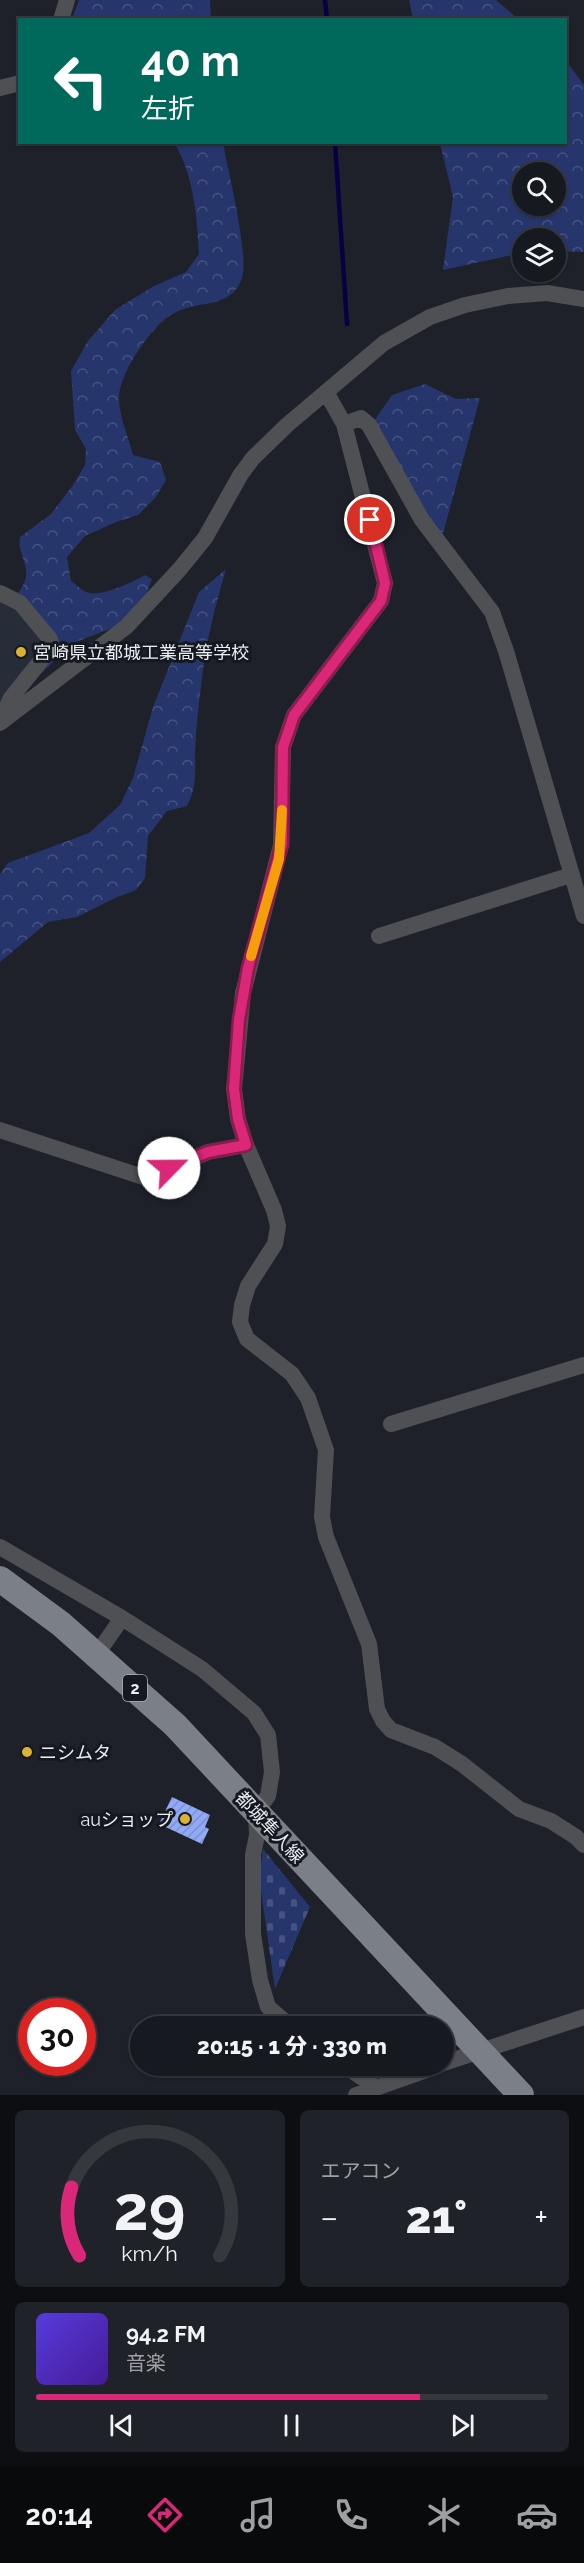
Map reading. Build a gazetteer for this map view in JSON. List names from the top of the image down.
{
  "streets": {
    "main road": ["2", "都城隼人線"]
  },
  "places": ["宮崎県立都城工業高等学校", "ニシムタ", "auショップ"],
  "page": {
    "turn": ["40 m", "左折"],
    "limit": "30",
    "trip": "20:15 · 1 分 · 330 m",
    "tile": "エアコン",
    "heat": ["−", "21°", "+"],
    "song": ["94.2 FM", "音楽"],
    "tabs": "20:14",
    "gauge": ["29", "km/h"]
  }
}
